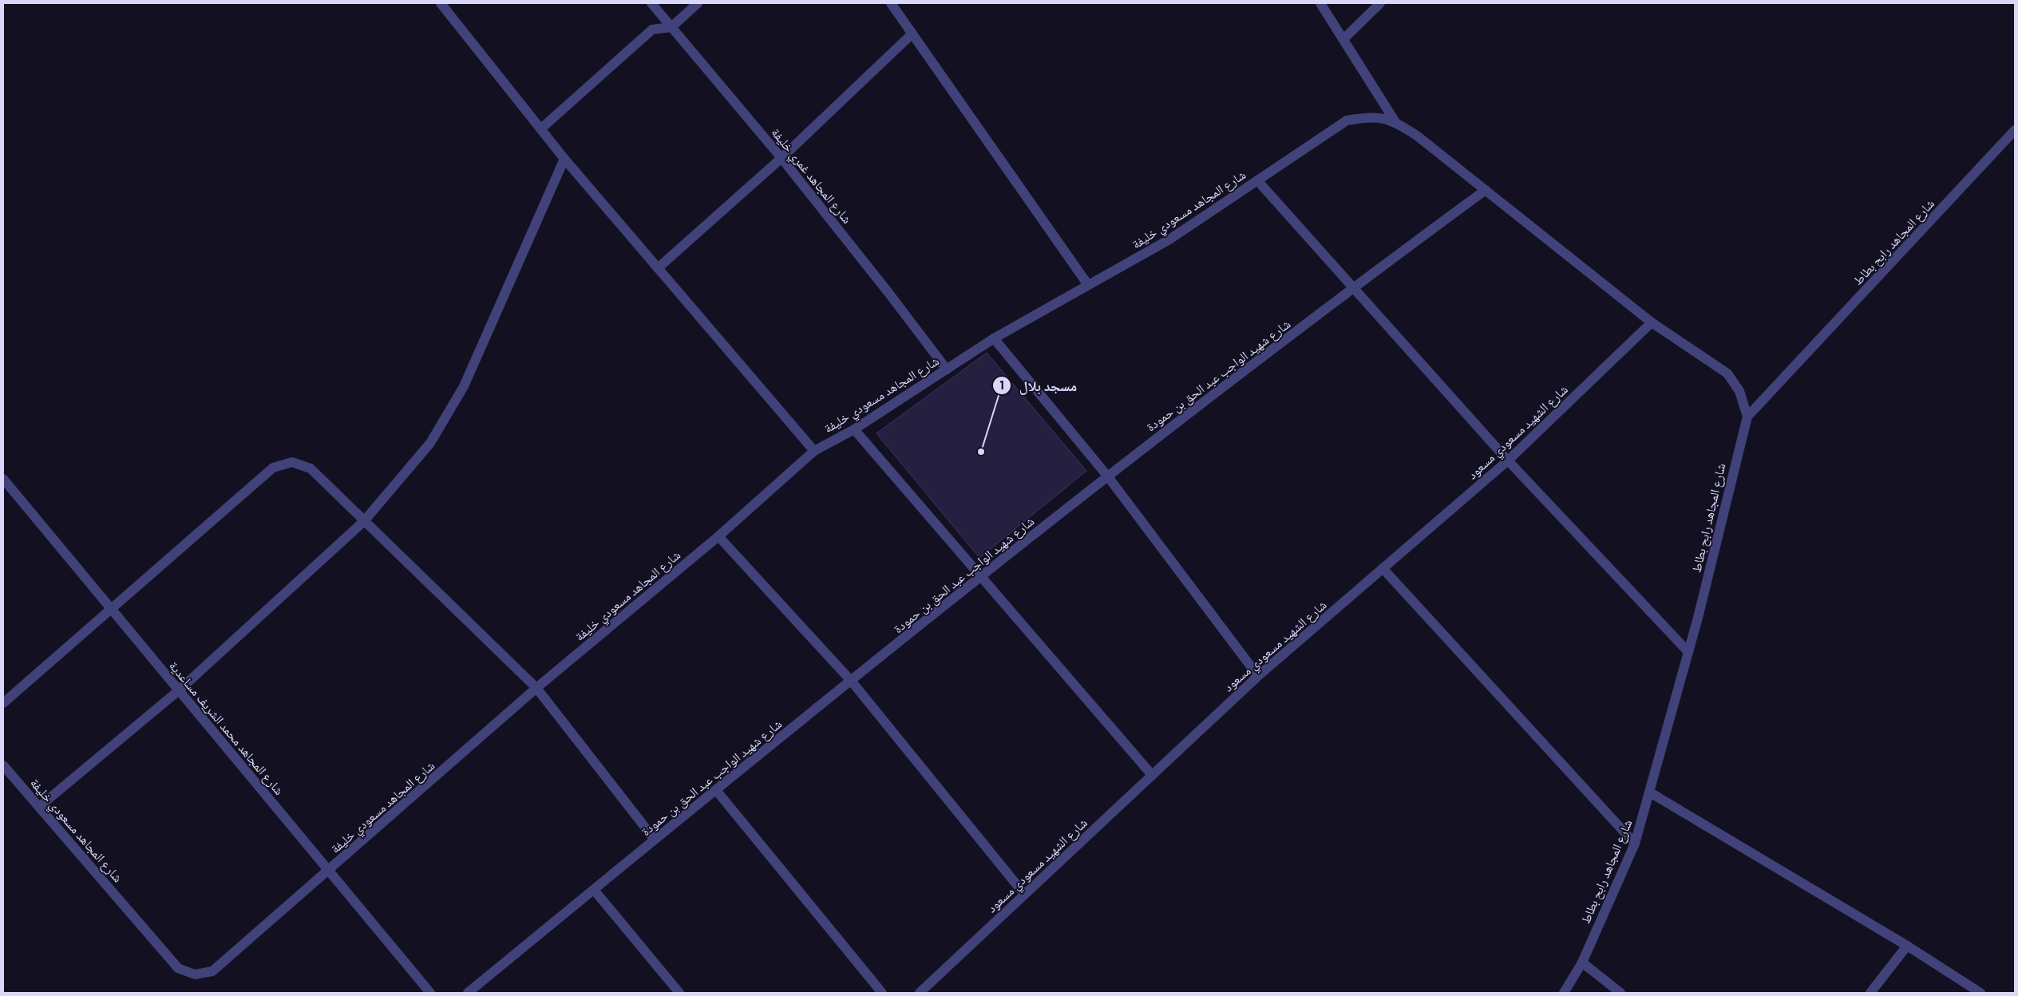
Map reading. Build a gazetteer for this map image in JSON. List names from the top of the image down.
{
  "streets": {
    "street": [
      "شارع المجاهد غمري خليفة",
      "شارع المجاهد مسعودي خليفة",
      "شارع المجاهد رابح بطاط",
      "شارع شهيد الواجب عبد الحق بن حمودة",
      "شارع الشهيد مسعودي مسعود",
      "شارع المجاهد محمد الشريف مساعدية"
    ]
  },
  "crossings": [
    ["شارع المجاهد غمري خليفة", "شارع المجاهد مسعودي خليفة"],
    ["شارع المجاهد مسعودي خليفة", "شارع المجاهد محمد الشريف مساعدية"]
  ],
  "places": ["مسجد بلال"]
}
